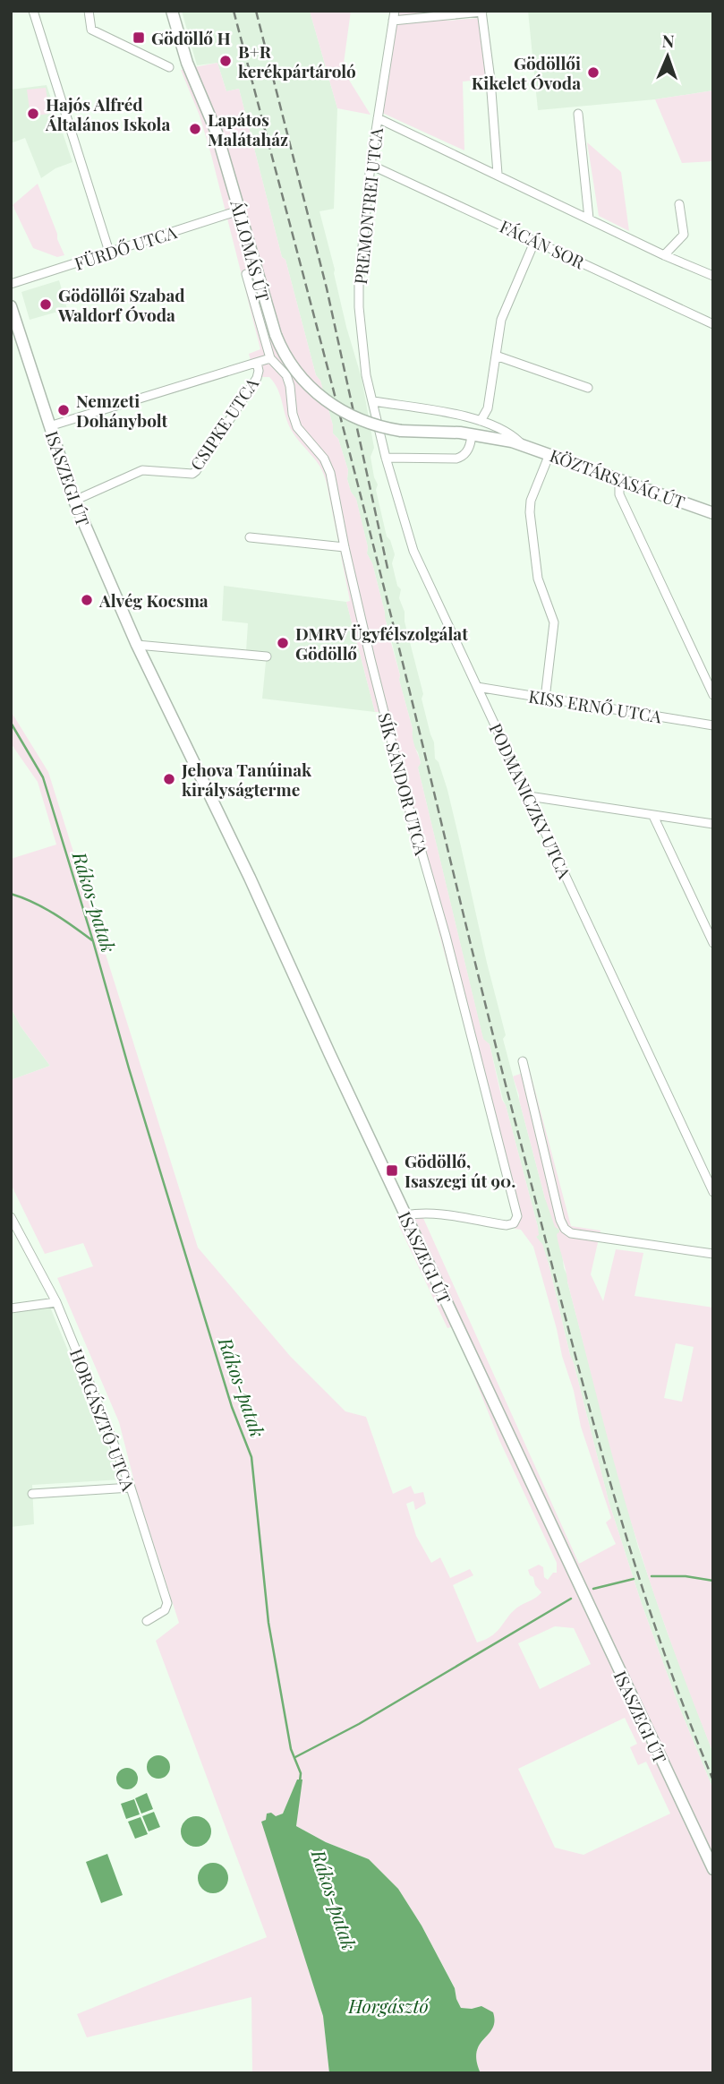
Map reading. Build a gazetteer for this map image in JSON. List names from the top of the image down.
{
  "streets": {
    "main road": ["ÁLLOMÁS ÚT", "ISASZEGI ÚT", "KÖZTÁRSASÁG ÚT"],
    "street": [
      "PREMONTREI UTCA",
      "FÁCÁN SOR",
      "FÜRDŐ UTCA",
      "CSIPKE UTCA",
      "KISS ERNŐ UTCA",
      "SÍK SÁNDOR UTCA",
      "PODMANICZKY UTCA",
      "HORGÁSZTÓ UTCA"
    ]
  },
  "crossings": [
    ["PREMONTREI UTCA", "FÁCÁN SOR"],
    ["PREMONTREI UTCA", "KÖZTÁRSASÁG ÚT"],
    ["PREMONTREI UTCA", "PODMANICZKY UTCA"],
    ["FÜRDŐ UTCA", "ÁLLOMÁS ÚT"],
    ["ÁLLOMÁS ÚT", "KÖZTÁRSASÁG ÚT"],
    ["ÁLLOMÁS ÚT", "SÍK SÁNDOR UTCA"],
    ["CSIPKE UTCA", "ISASZEGI ÚT"],
    ["ISASZEGI ÚT", "SÍK SÁNDOR UTCA"],
    ["KÖZTÁRSASÁG ÚT", "PODMANICZKY UTCA"],
    ["KISS ERNŐ UTCA", "PODMANICZKY UTCA"]
  ],
  "water": ["Rákos-patak", "Horgásztó"],
  "places": {
    "transit": ["Gödöllő H", "Gödöllő, Isaszegi út 90."],
    "other": [
      "B+R kerékpártároló",
      "Gödöllői Kikelet Óvoda",
      "Hajós Alfréd Általános Iskola",
      "Lapátos Malátaház",
      "Gödöllői Szabad Waldorf Óvoda",
      "Nemzeti Dohánybolt",
      "Alvég Kocsma",
      "DMRV Ügyfélszolgálat Gödöllő",
      "Jehova Tanúinak királyságterme"
    ]
  },
  "north": "top"
}
